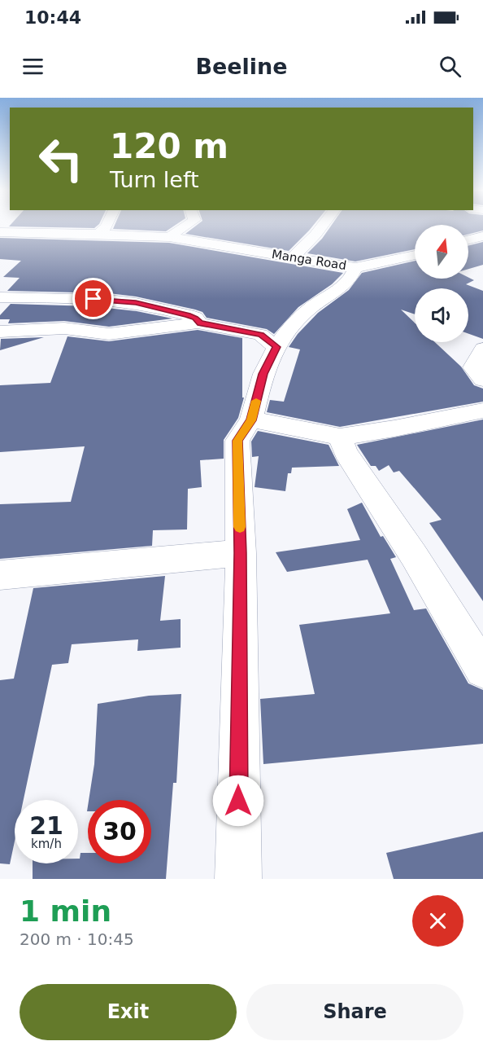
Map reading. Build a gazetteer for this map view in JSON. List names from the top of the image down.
{
  "streets": {
    "street": ["Manga Road"]
  },
  "north": "top",
  "page": {
    "status": "10:44",
    "header": "Beeline",
    "turn": ["120 m", "Turn left"],
    "speed": "21 km/h",
    "limit": "30",
    "heading": ["1 min", "200 m · 10:45"],
    "buttons": ["Exit", "Share"]
  }
}
